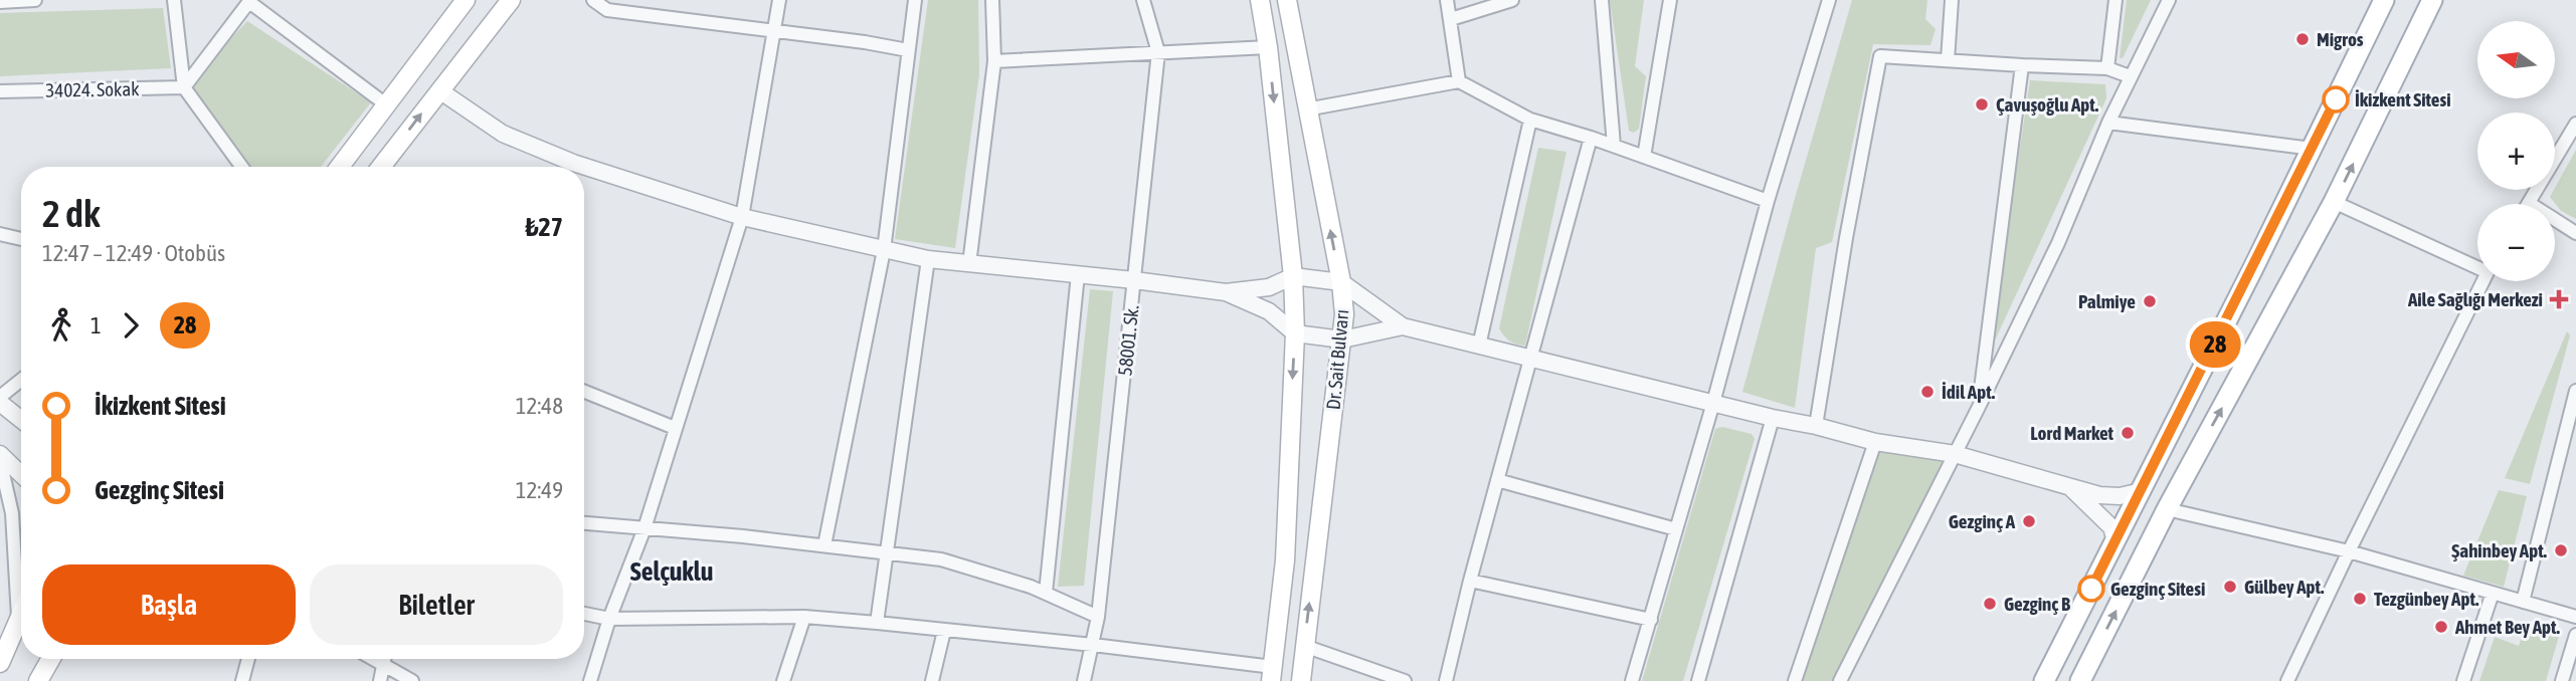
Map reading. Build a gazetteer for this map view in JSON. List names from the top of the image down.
{
  "streets": {
    "main road": ["Dr. Sait Bulvarı"],
    "street": ["34024. Sokak", "58001. Sk."]
  },
  "districts": ["Selçuklu"],
  "places": {
    "other": [
      "Migros",
      "İkizkent Sitesi",
      "Çavuşoğlu Apt.",
      "Palmiye",
      "İdil Apt.",
      "Lord Market",
      "Gezginç A",
      "Şahinbey Apt.",
      "Gülbey Apt.",
      "Gezginç Sitesi",
      "Tezgünbey Apt.",
      "Gezginç B",
      "Ahmet Bey Apt."
    ],
    "health": ["Aile Sağlığı Merkezi"]
  },
  "lines": ["bus line 28"],
  "north": "left",
  "page": {
    "on_map": "28",
    "map_buttons": ["+", "−"],
    "heading": ["2 dk", "12:47 – 12:49 · Otobüs", "₺27"],
    "legs": ["1", "28"],
    "list": [
      {
        "name": "İkizkent Sitesi",
        "value": "12:48"
      },
      {
        "name": "Gezginç Sitesi",
        "value": "12:49"
      }
    ],
    "buttons": ["Başla", "Biletler"]
  }
}
